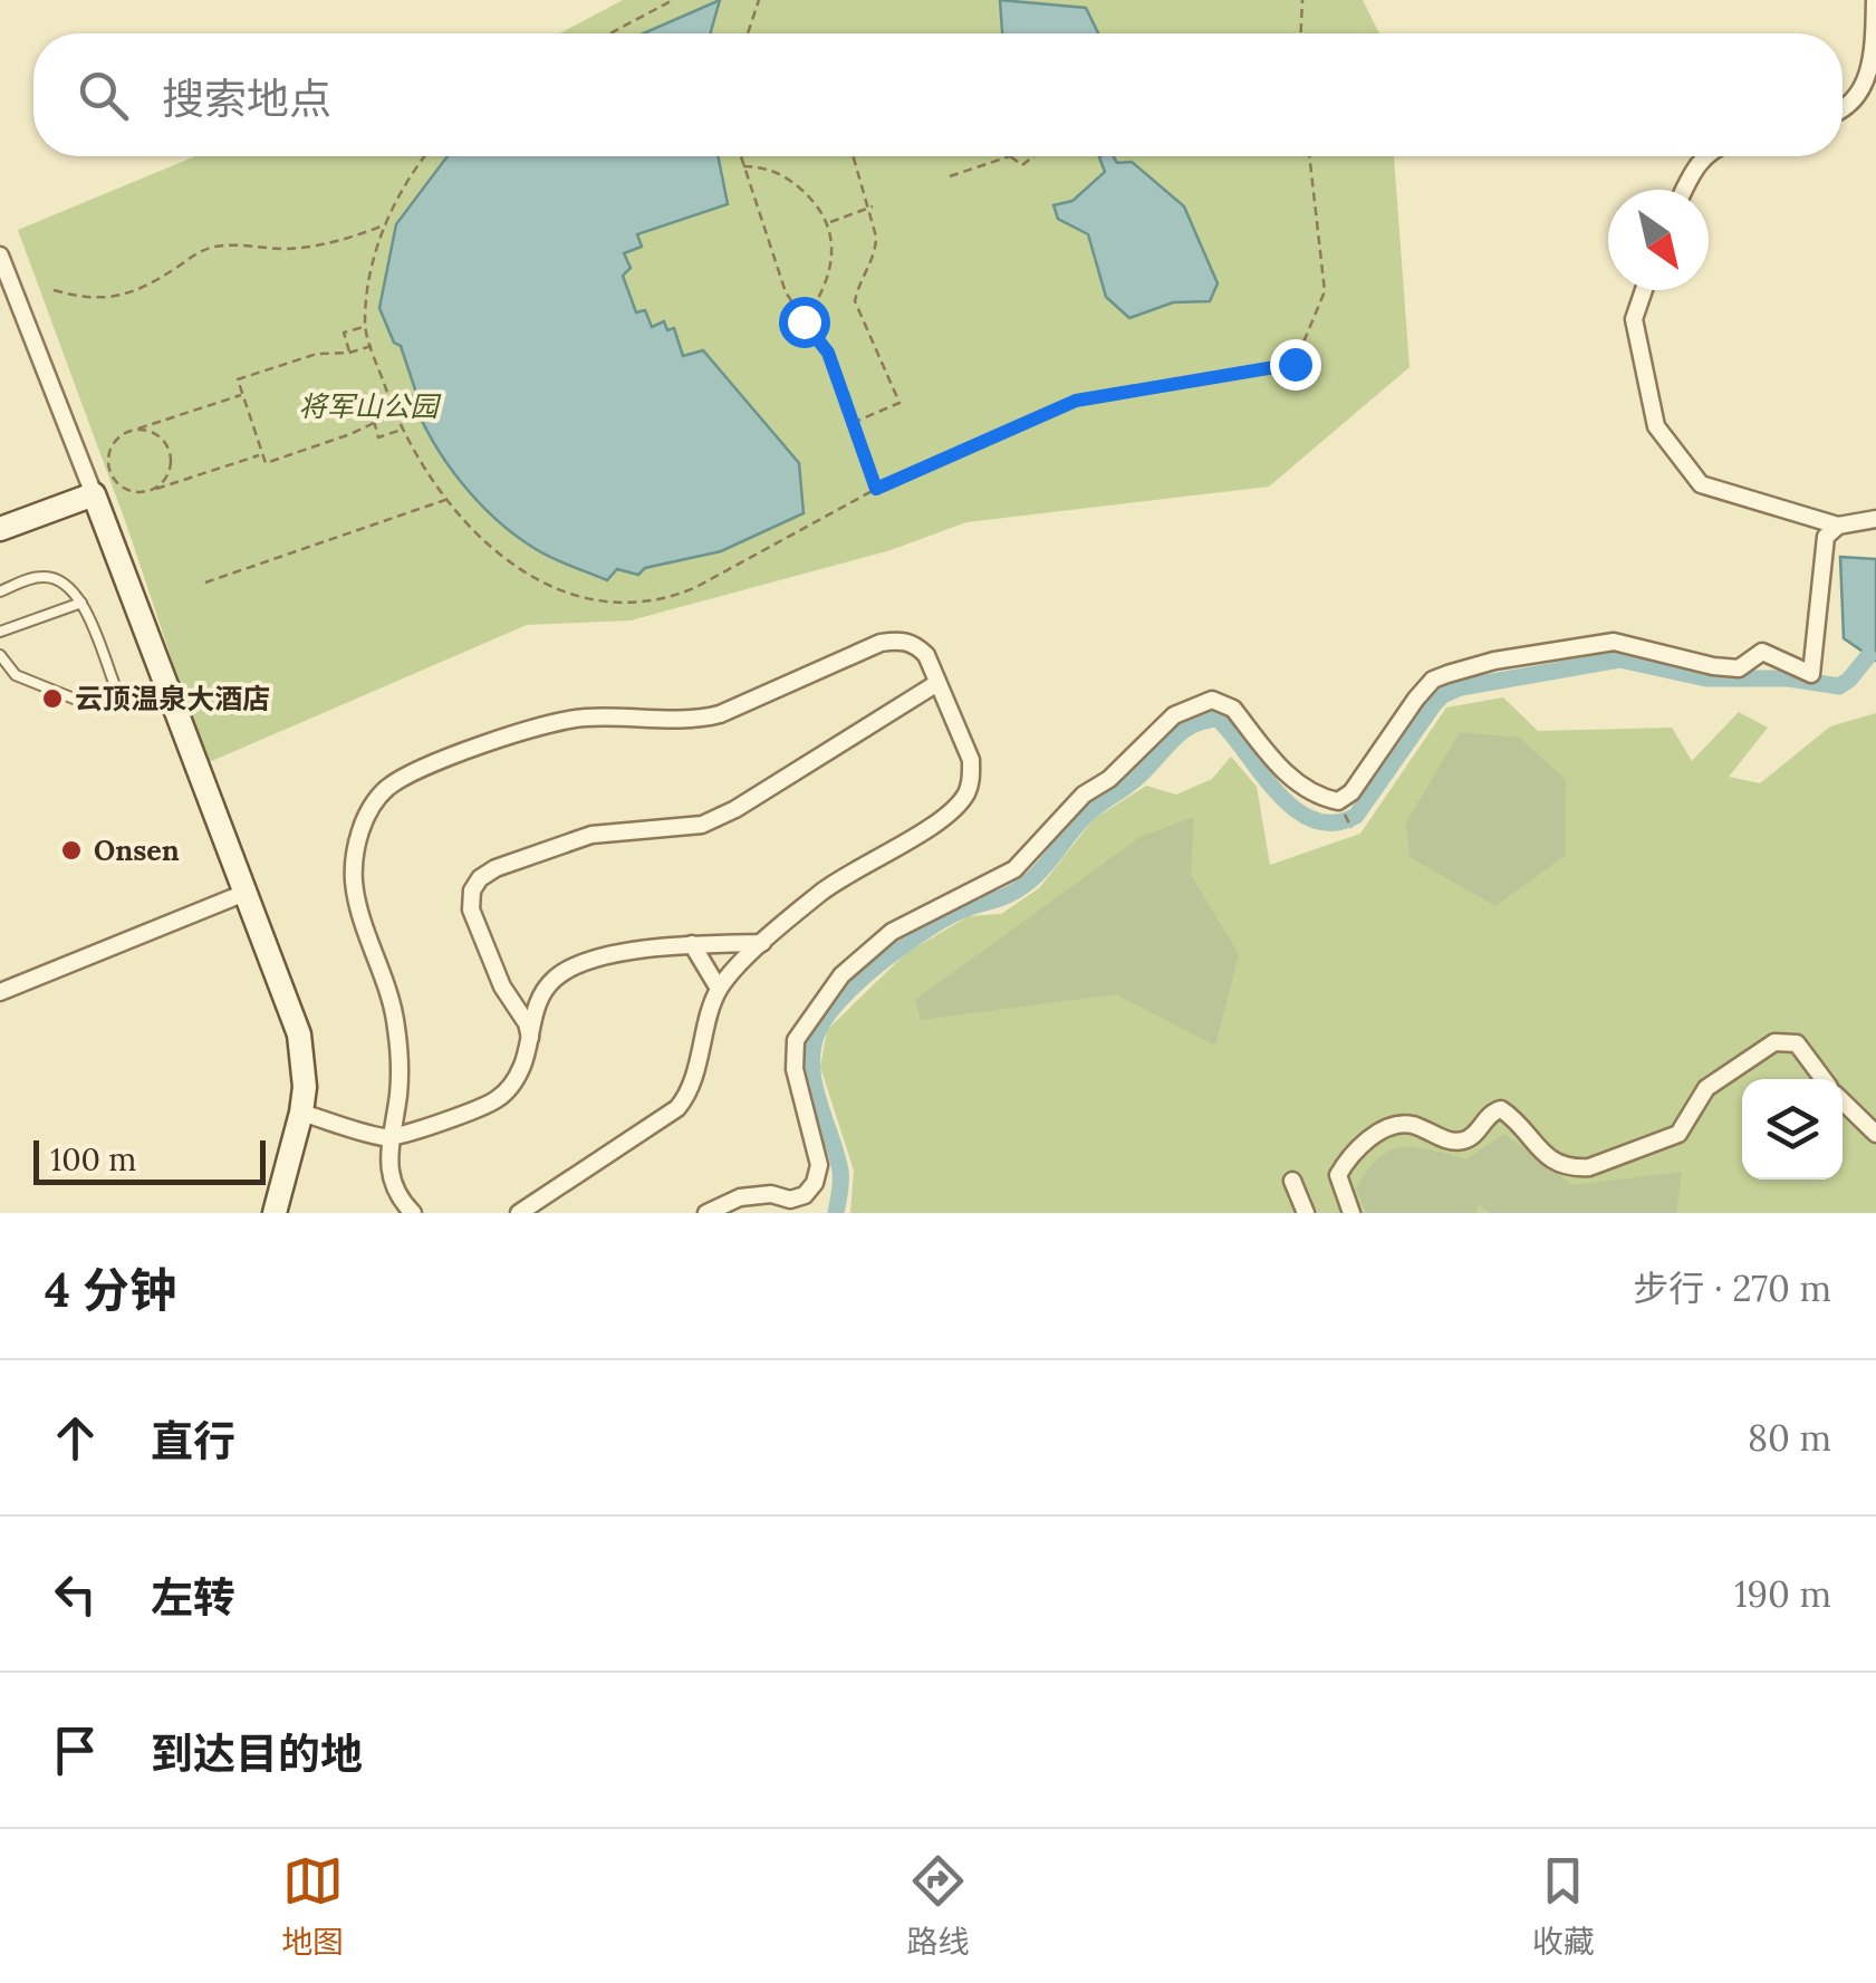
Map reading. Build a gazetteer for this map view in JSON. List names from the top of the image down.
{
  "parks": ["将军山公园"],
  "places": ["云顶温泉大酒店", "Onsen"],
  "scale_bar": "100 m",
  "north": "bottom right",
  "page": {
    "search": "搜索地点",
    "scale": "100 m",
    "heading": ["4 分钟", "步行 · 270 m"],
    "list": [
      ["直行", "80 m"],
      ["左转", "190 m"],
      "到达目的地"
    ],
    "nav": ["地图", "路线", "收藏"]
  }
}
